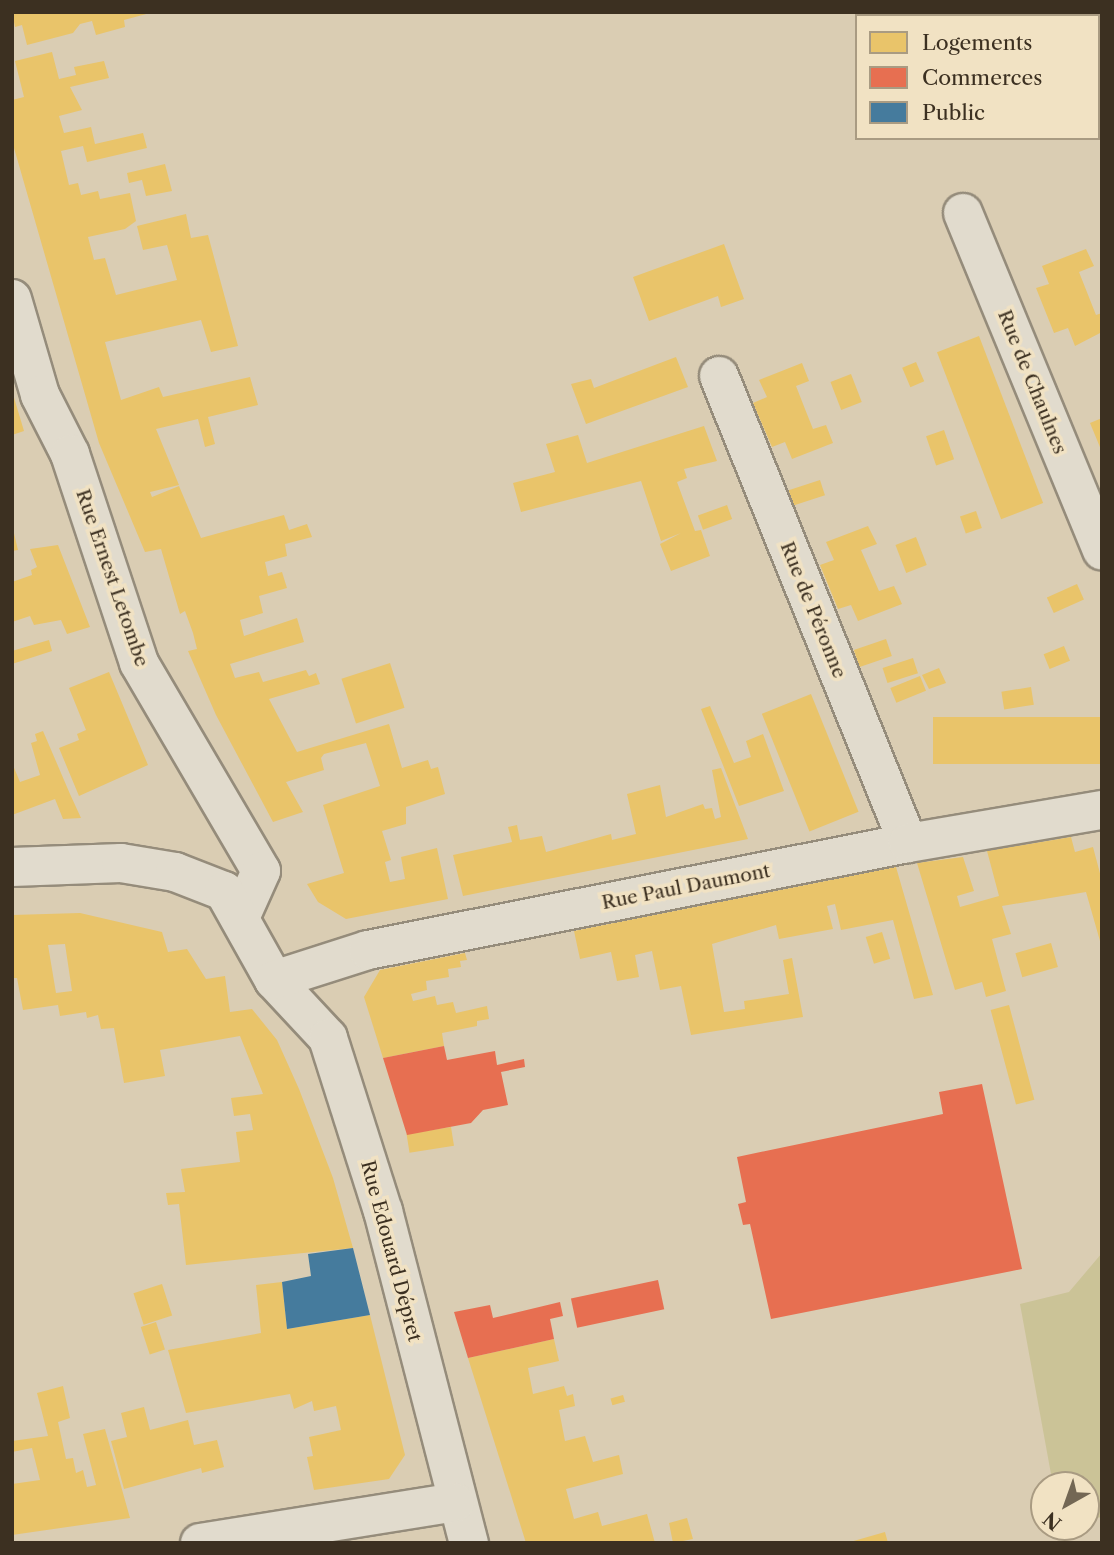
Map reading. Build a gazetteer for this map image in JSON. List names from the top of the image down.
{
  "streets": {
    "street": [
      "Rue de Chaulnes",
      "Rue Ernest Letombe",
      "Rue de Péronne",
      "Rue Paul Daumont",
      "Rue Edouard Dépret"
    ]
  },
  "crossings": [
    ["Rue Ernest Letombe", "Rue Edouard Dépret"],
    ["Rue de Péronne", "Rue Paul Daumont"],
    ["Rue Paul Daumont", "Rue Edouard Dépret"]
  ],
  "legend": ["Logements", "Commerces", "Public"],
  "north": "bottom left"
}
